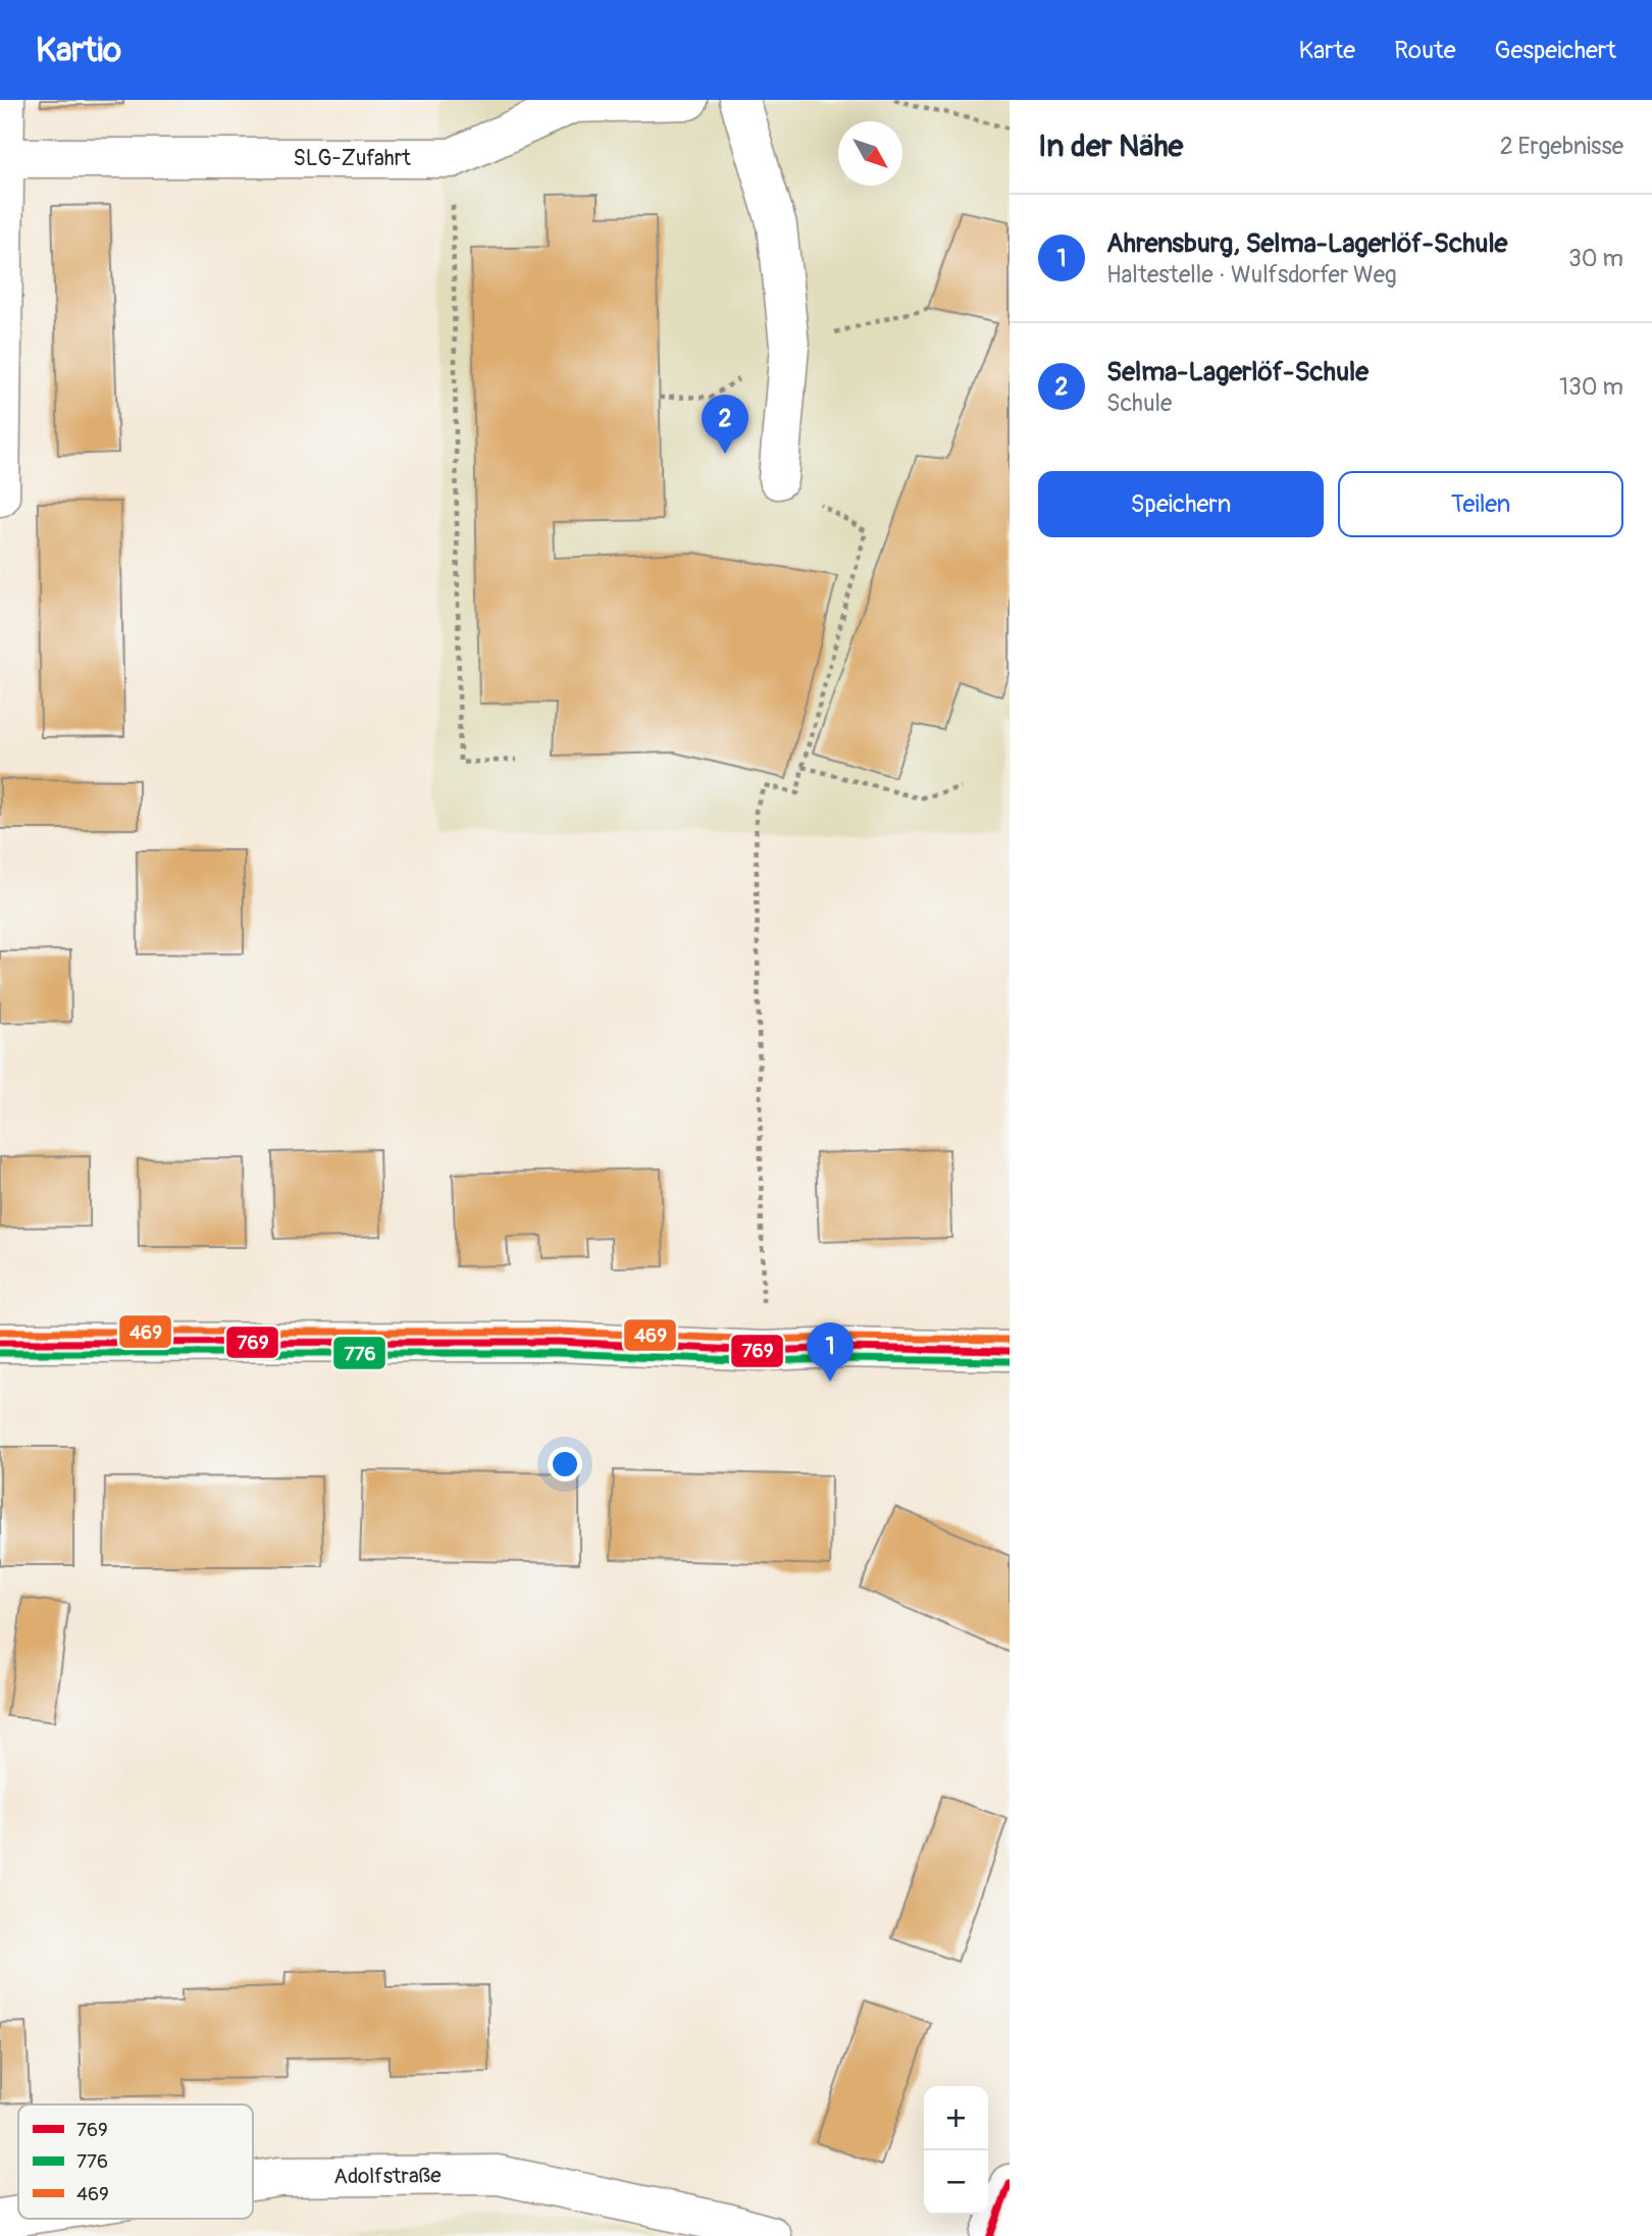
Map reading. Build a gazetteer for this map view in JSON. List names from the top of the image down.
{
  "streets": {
    "street": ["SLG-Zufahrt", "Adolfstraße"]
  },
  "lines": ["transit line 469", "transit line 769", "transit line 776"],
  "legend": ["769", "776", "469"],
  "north": "bottom right",
  "page": {
    "header": "Kartio",
    "nav": ["Karte", "Route", "Gespeichert"],
    "heading": ["In der Nähe", "2 Ergebnisse"],
    "list": [
      {
        "mark": "1",
        "name": "Ahrensburg, Selma-Lagerlöf-Schule",
        "note": "Haltestelle · Wulfsdorfer Weg",
        "value": "30 m"
      },
      {
        "mark": "2",
        "name": "Selma-Lagerlöf-Schule",
        "note": "Schule",
        "value": "130 m"
      }
    ],
    "pins": ["2", "1"],
    "buttons": ["Speichern", "Teilen"],
    "map_buttons": ["+", "−"]
  }
}
